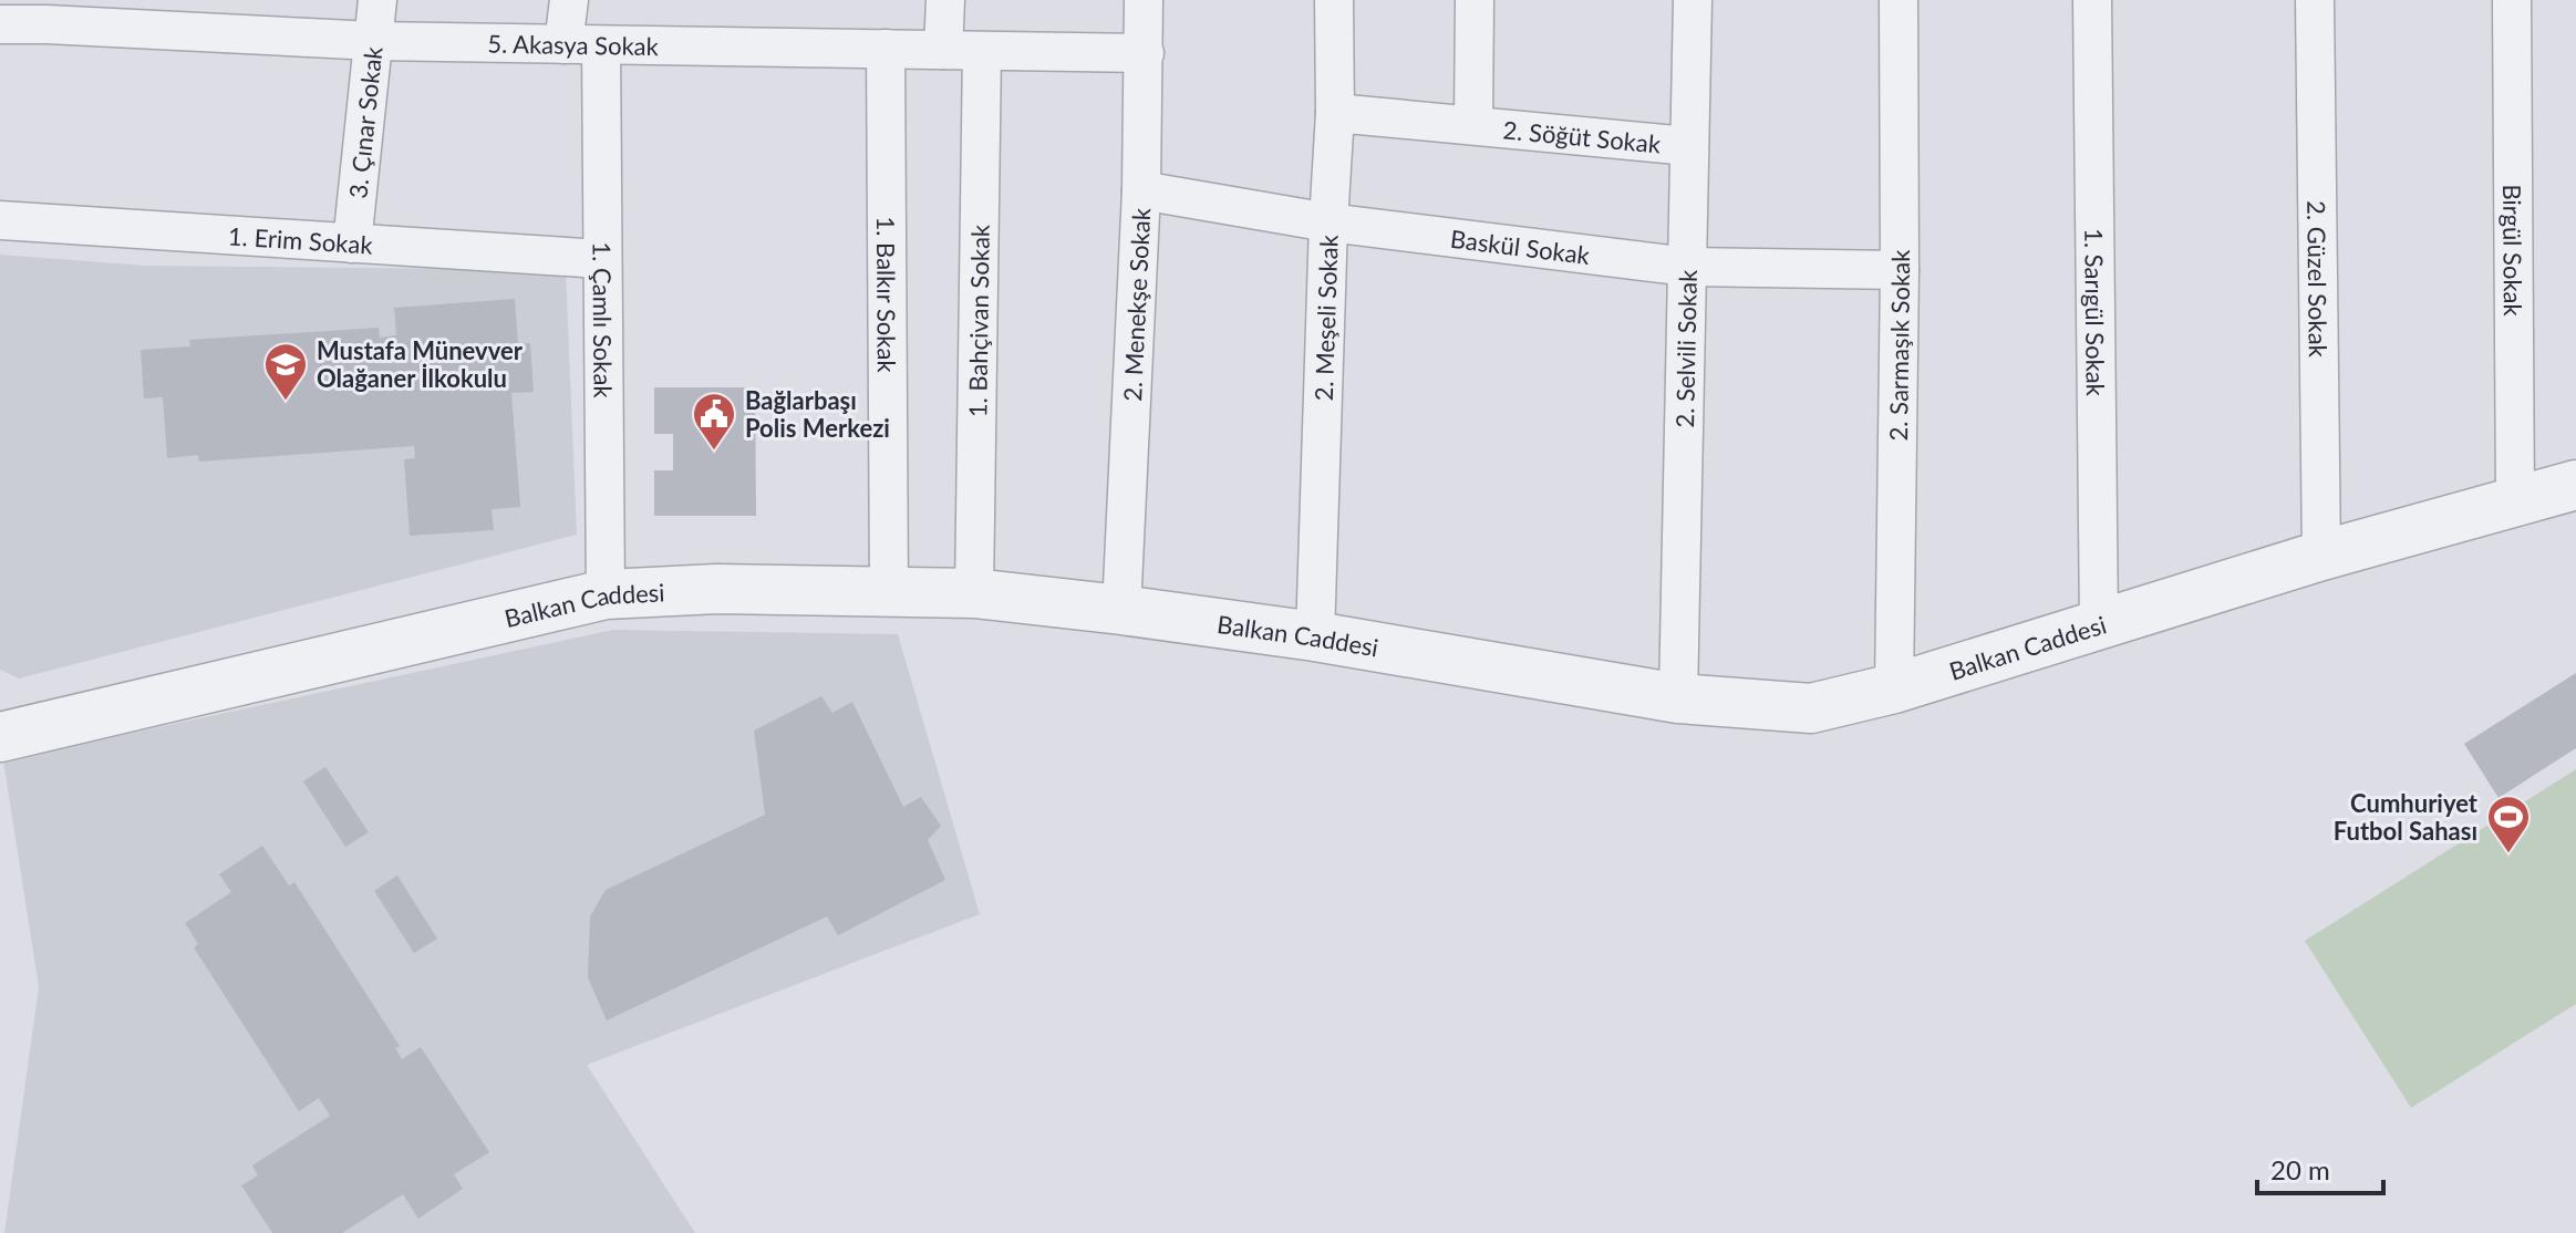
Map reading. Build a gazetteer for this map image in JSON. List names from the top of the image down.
{
  "streets": {
    "street": [
      "5. Akasya Sokak",
      "3. Çınar Sokak",
      "2. Söğüt Sokak",
      "1. Erim Sokak",
      "Baskül Sokak",
      "Birgül Sokak",
      "2. Güzel Sokak",
      "1. Balkır Sokak",
      "2. Menekşe Sokak",
      "1. Sarıgül Sokak",
      "2. Meşeli Sokak",
      "1. Çamlı Sokak",
      "1. Bahçivan Sokak",
      "2. Sarmaşık Sokak",
      "2. Selvili Sokak",
      "Balkan Caddesi"
    ]
  },
  "crossings": [
    ["5. Akasya Sokak", "3. Çınar Sokak"],
    ["5. Akasya Sokak", "1. Balkır Sokak"],
    ["5. Akasya Sokak", "2. Menekşe Sokak"],
    ["5. Akasya Sokak", "1. Çamlı Sokak"],
    ["5. Akasya Sokak", "1. Bahçivan Sokak"],
    ["3. Çınar Sokak", "1. Erim Sokak"],
    ["2. Söğüt Sokak", "2. Meşeli Sokak"],
    ["2. Söğüt Sokak", "2. Selvili Sokak"],
    ["1. Erim Sokak", "1. Çamlı Sokak"],
    ["Baskül Sokak", "2. Menekşe Sokak"],
    ["Baskül Sokak", "2. Meşeli Sokak"],
    ["Baskül Sokak", "2. Sarmaşık Sokak"],
    ["Baskül Sokak", "2. Selvili Sokak"],
    ["Birgül Sokak", "Balkan Caddesi"],
    ["2. Güzel Sokak", "Balkan Caddesi"],
    ["1. Balkır Sokak", "Balkan Caddesi"],
    ["2. Menekşe Sokak", "Balkan Caddesi"],
    ["1. Sarıgül Sokak", "Balkan Caddesi"],
    ["2. Meşeli Sokak", "Balkan Caddesi"],
    ["1. Çamlı Sokak", "Balkan Caddesi"],
    ["1. Bahçivan Sokak", "Balkan Caddesi"],
    ["2. Sarmaşık Sokak", "Balkan Caddesi"],
    ["2. Selvili Sokak", "Balkan Caddesi"]
  ],
  "places": {
    "school or university": ["Mustafa Münevver Olağaner İlkokulu"],
    "public building": ["Bağlarbaşı Polis Merkezi"],
    "sports": ["Cumhuriyet Futbol Sahası"]
  },
  "scale_bar": "20 m"
}
